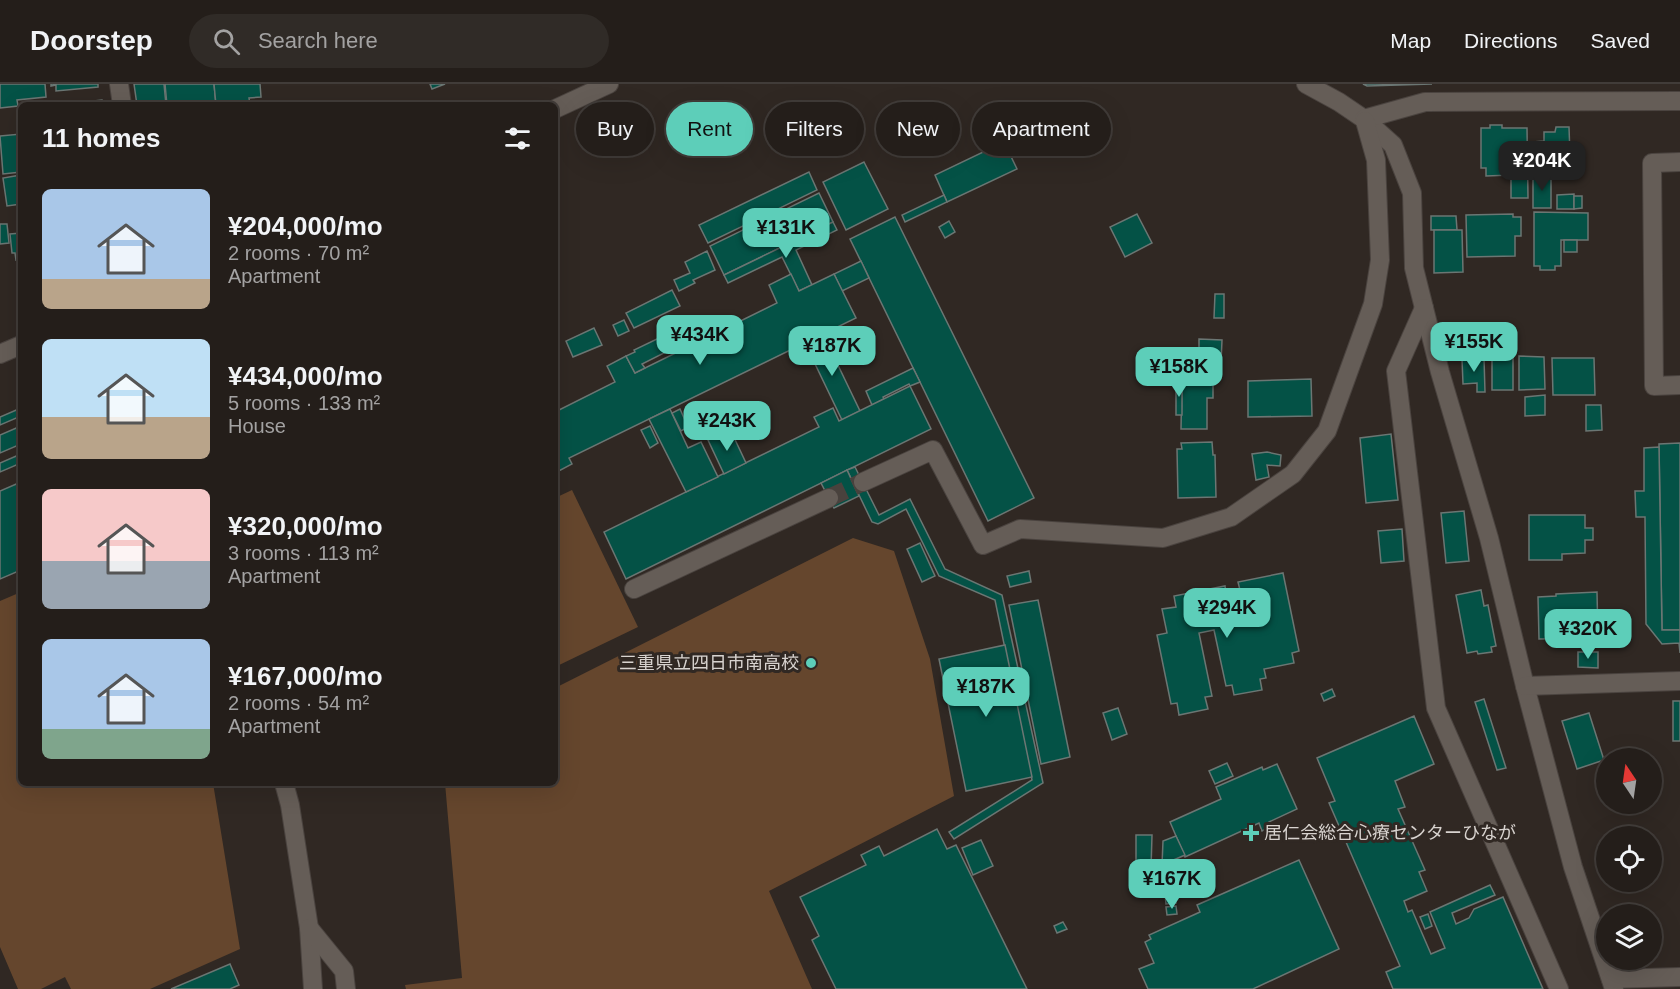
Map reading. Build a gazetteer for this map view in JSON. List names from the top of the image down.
{
  "places": {
    "other": ["三重県立四日市南高校"],
    "health": ["居仁会総合心療センターひなが"]
  },
  "north": "top",
  "page": {
    "header": "Doorstep",
    "search": "Search here",
    "nav": ["Map", "Directions", "Saved"],
    "chip": [
      "Buy",
      "Rent",
      "Filters",
      "New",
      "Apartment"
    ],
    "heading": "11 homes",
    "price": [
      "¥204K",
      "¥131K",
      "¥434K",
      "¥155K",
      "¥187K",
      "¥158K",
      "¥243K",
      "¥294K",
      "¥320K",
      "¥187K",
      "¥167K"
    ],
    "list": [
      {
        "name": "¥204,000/mo",
        "note": "2 rooms · 70 m² · Apartment"
      },
      {
        "name": "¥434,000/mo",
        "note": "5 rooms · 133 m² · House"
      },
      {
        "name": "¥320,000/mo",
        "note": "3 rooms · 113 m² · Apartment"
      },
      {
        "name": "¥167,000/mo",
        "note": "2 rooms · 54 m² · Apartment"
      }
    ]
  }
}
